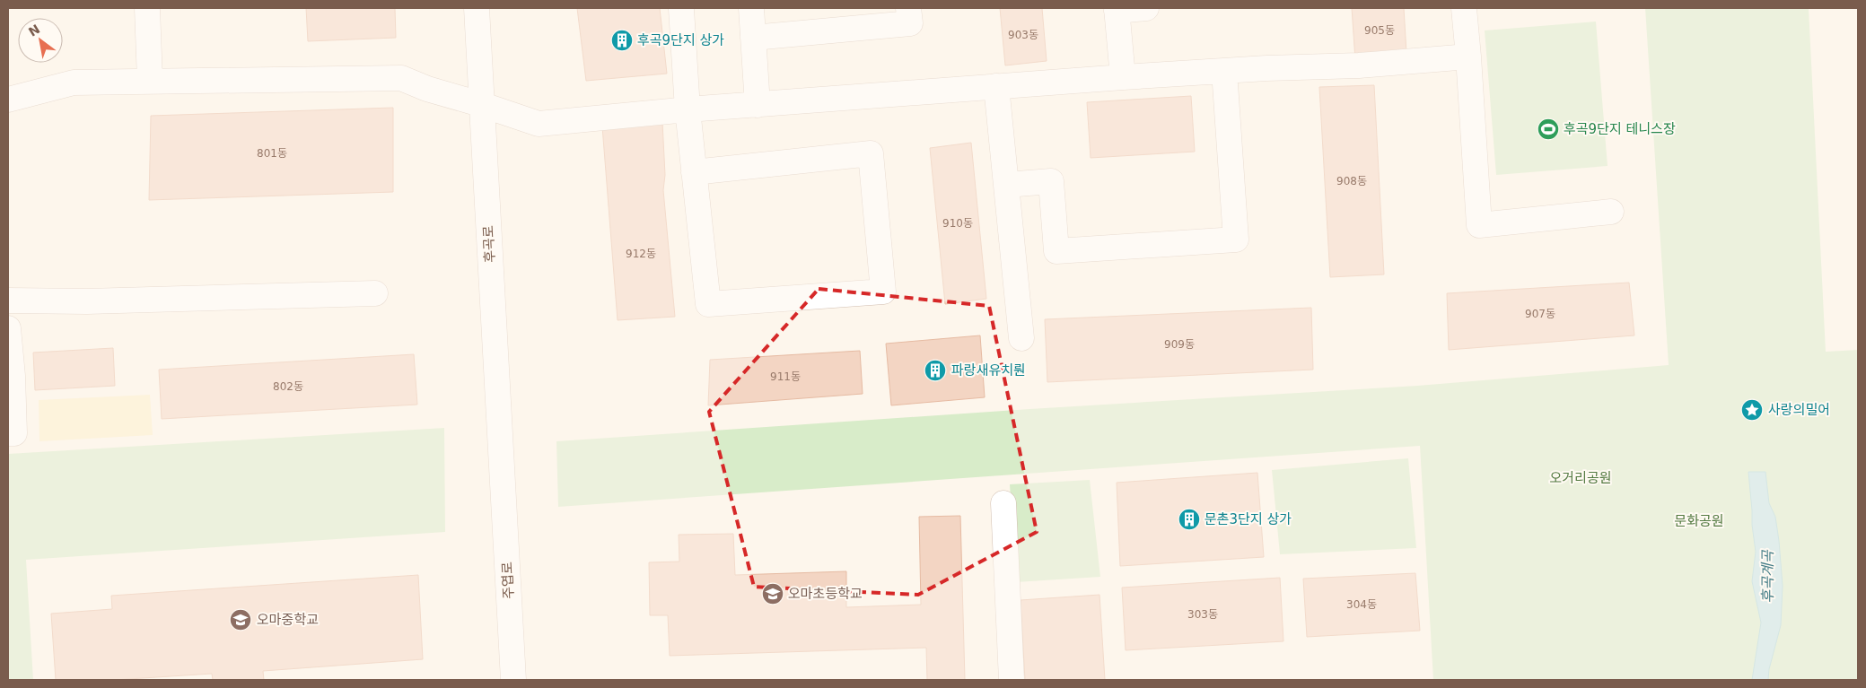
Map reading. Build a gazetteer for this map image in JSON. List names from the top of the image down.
{
  "streets": {
    "street": ["후곡로", "주엽로"]
  },
  "crossings": [
    ["후곡로", "주엽로"]
  ],
  "water": ["후곡계곡"],
  "parks": ["오거리공원", "문화공원"],
  "places": {
    "building": ["후곡9단지 상가", "파랑새유치뤈", "문촌3단지 상가"],
    "sports": ["후곡9단지 테니스장"],
    "place": ["사랑의밀어"],
    "school or university": ["오마초등학교", "오마중학교"]
  },
  "house_numbers": [
    "905동",
    "903동",
    "801동",
    "908동",
    "910동",
    "912동",
    "907동",
    "909동",
    "911동",
    "802동",
    "304동",
    "303동"
  ],
  "north": "top left"
}
